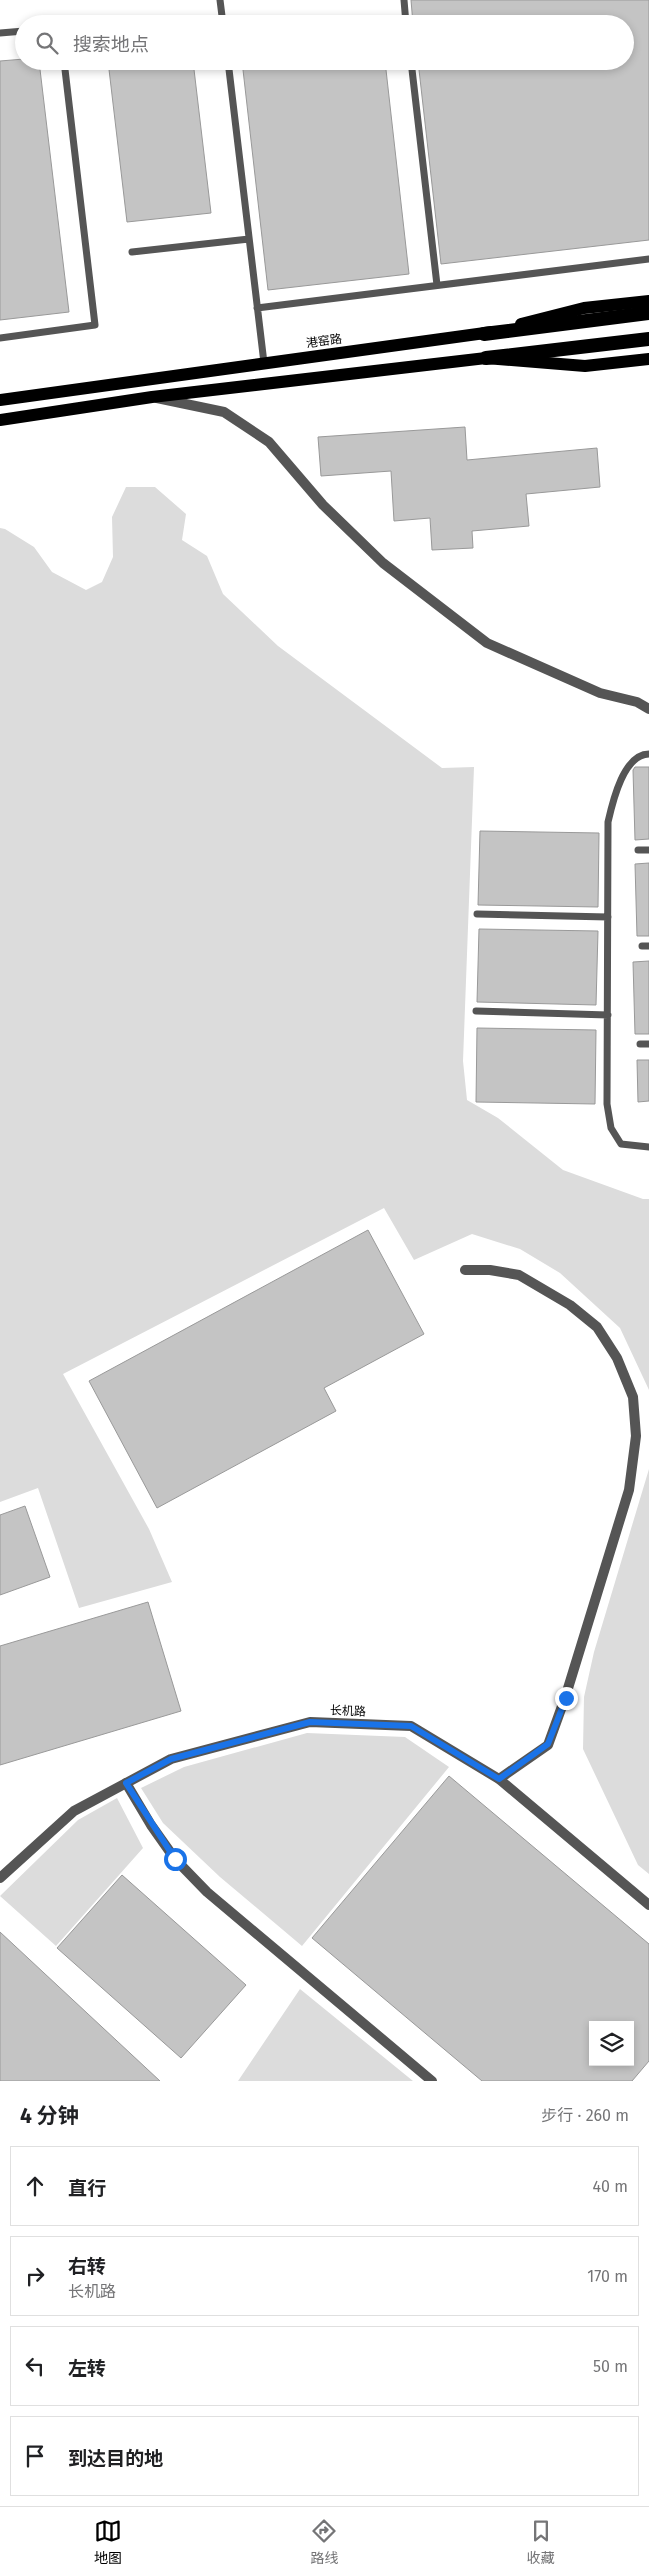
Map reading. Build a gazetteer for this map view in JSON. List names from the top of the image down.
{
  "streets": {
    "main road": ["港窑路"],
    "street": ["长机路"]
  },
  "page": {
    "search": "搜索地点",
    "heading": ["4 分钟", "步行 · 260 m"],
    "list": [
      ["直行", "40 m"],
      ["右转", "长机路", "170 m"],
      ["左转", "50 m"],
      "到达目的地"
    ],
    "nav": ["地图", "路线", "收藏"]
  }
}
